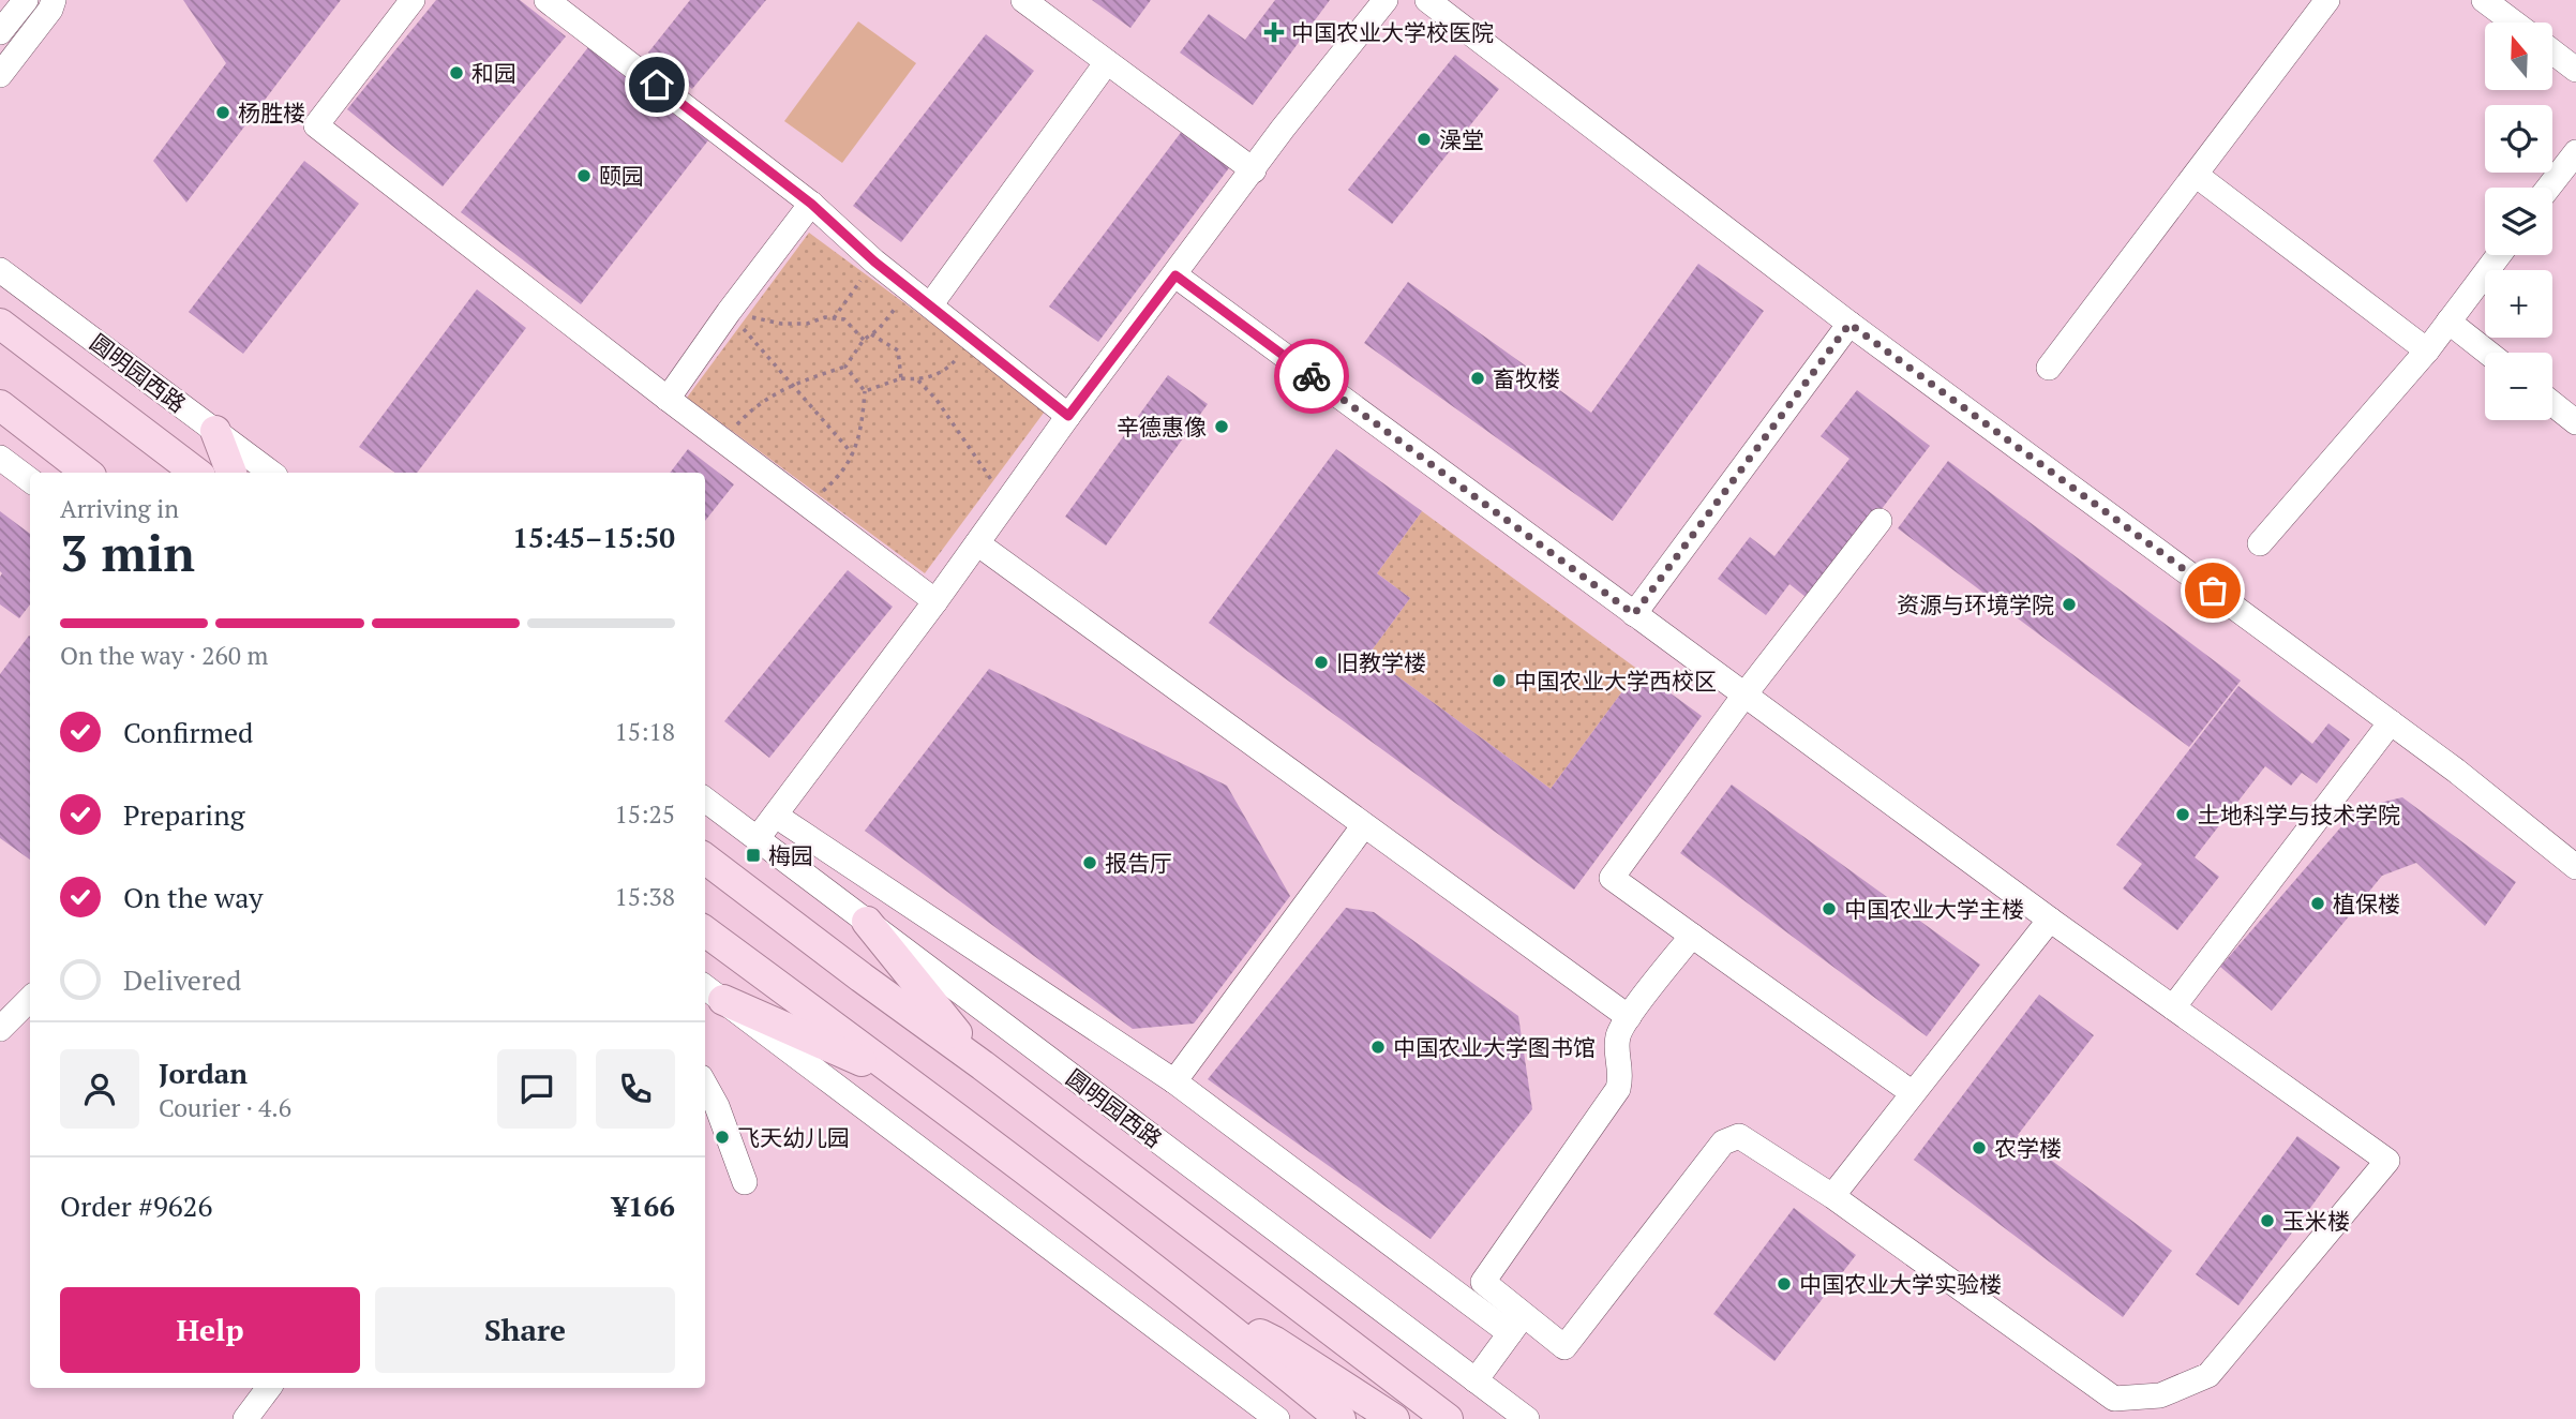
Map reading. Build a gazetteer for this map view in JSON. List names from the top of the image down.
{
  "streets": {
    "main road": ["圆明园西路"]
  },
  "places": {
    "health": ["中国农业大学校医院"],
    "other": [
      "和园",
      "杨胜楼",
      "澡堂",
      "颐园",
      "畜牧楼",
      "辛德惠像",
      "资源与环境学院",
      "旧教学楼",
      "中国农业大学西校区",
      "土地科学与技术学院",
      "报告厅",
      "植保楼",
      "中国农业大学主楼",
      "中国农业大学图书馆",
      "飞天幼儿园",
      "农学楼",
      "玉米楼",
      "中国农业大学实验楼"
    ],
    "transit": ["梅园"]
  },
  "north": "top",
  "page": {
    "map_buttons": ["+", "−"],
    "heading": ["3 min", "Arriving in", "15:45–15:50"],
    "panel": [
      "Jordan",
      "Courier · 4.6",
      "Order #9626",
      "¥166"
    ],
    "bar": "On the way · 260 m",
    "list": [
      ["Confirmed", "15:18"],
      ["Preparing", "15:25"],
      ["On the way", "15:38"],
      "Delivered"
    ],
    "buttons": ["Help", "Share"]
  }
}
